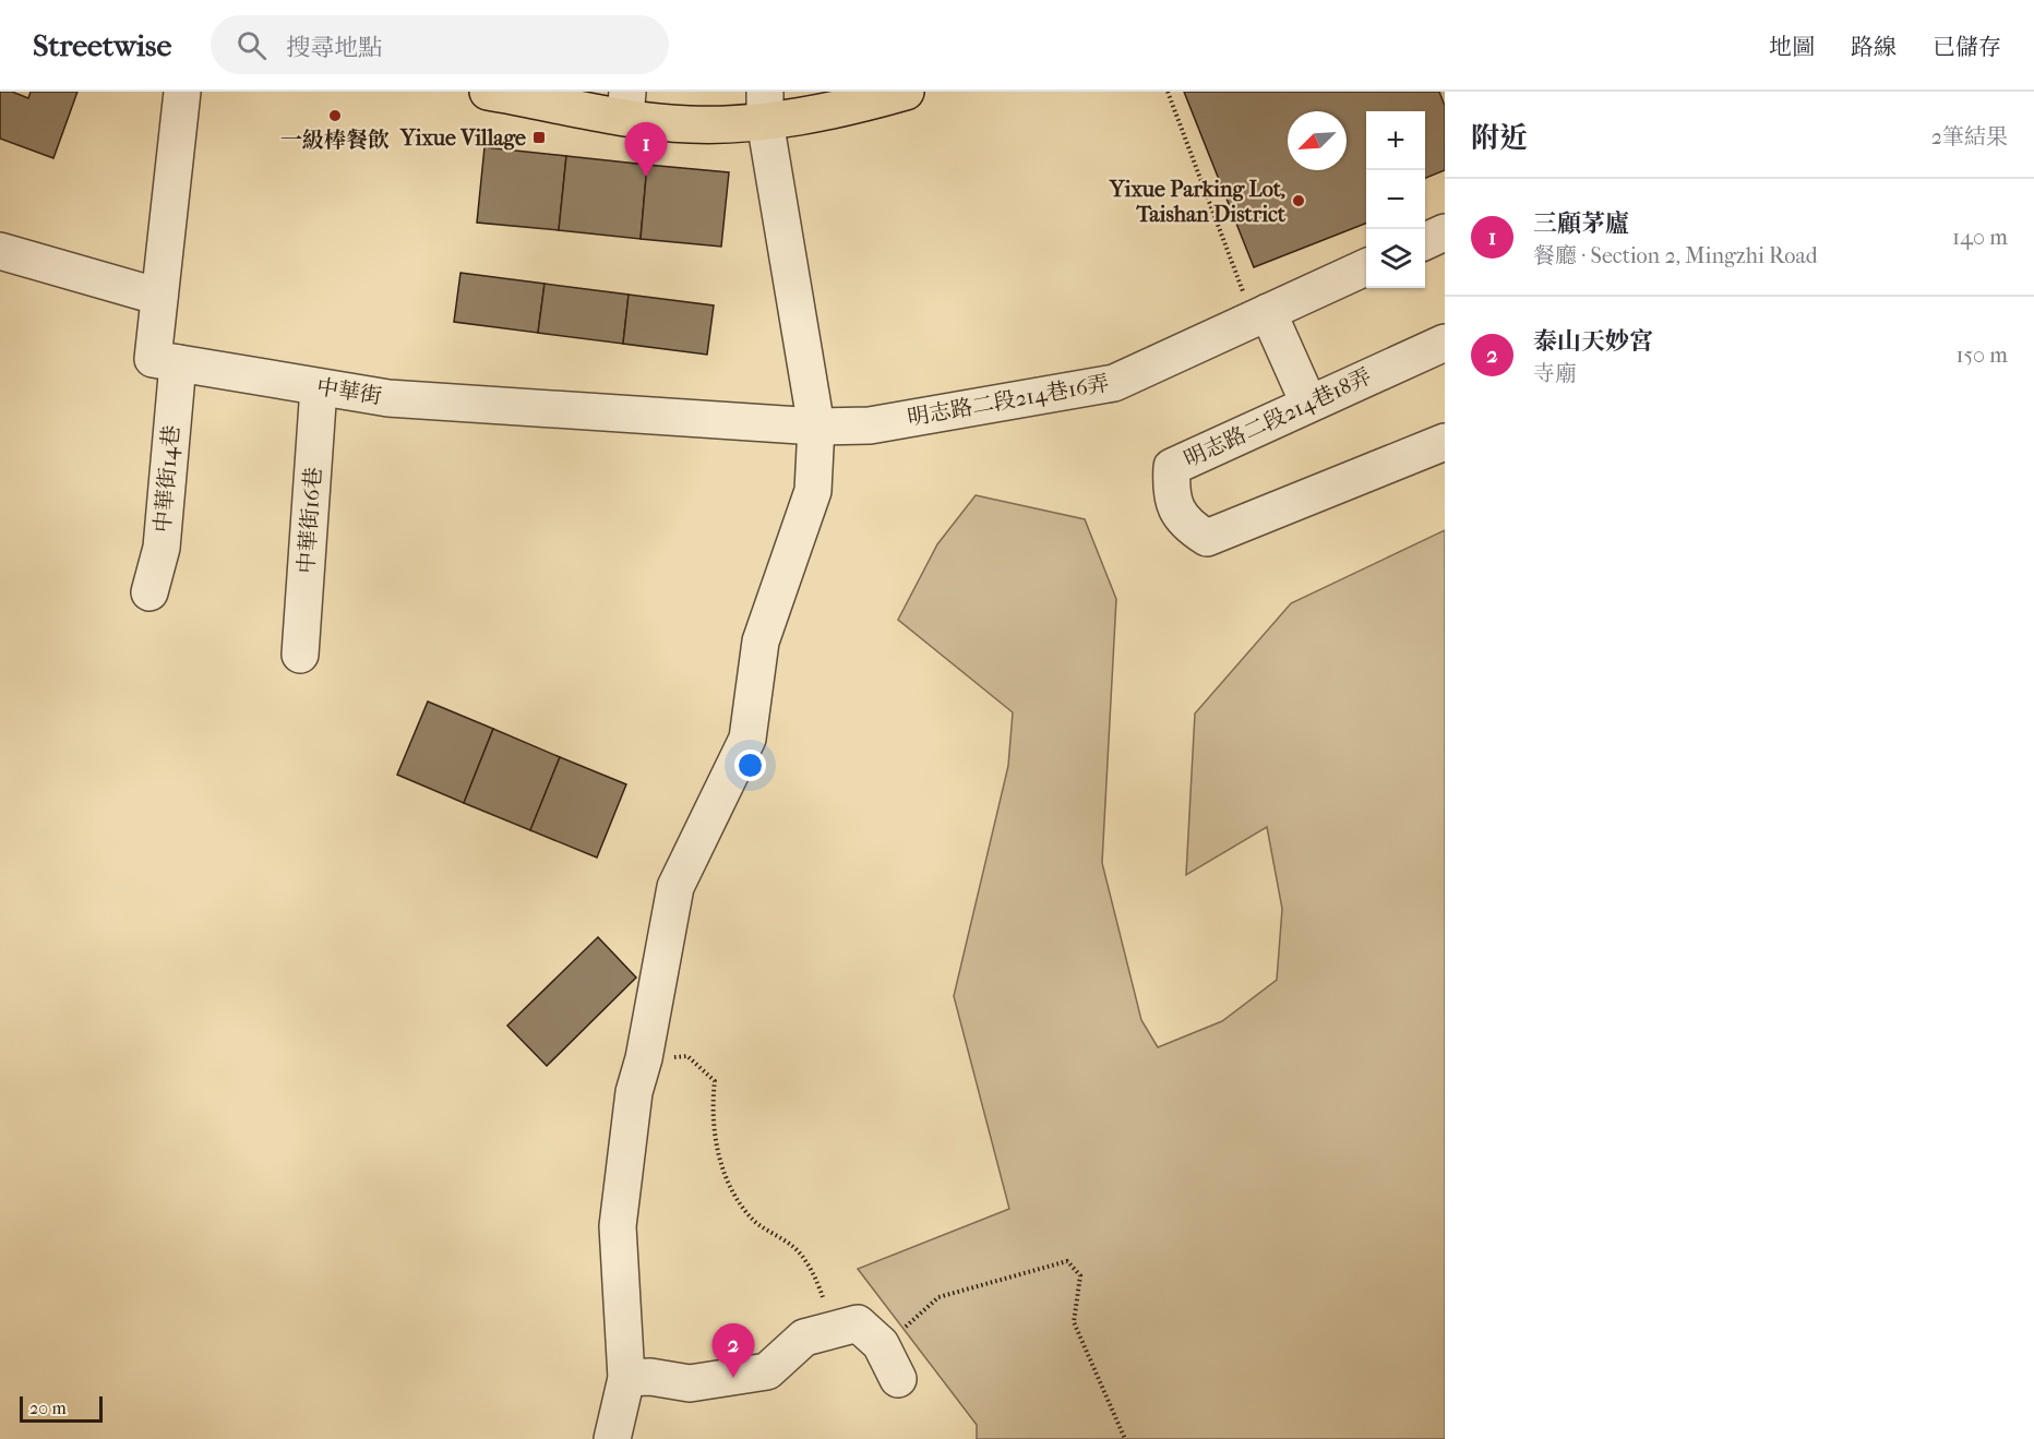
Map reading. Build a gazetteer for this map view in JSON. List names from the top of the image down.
{
  "streets": {
    "street": [
      "中華街",
      "明志路二段214巷16弄",
      "明志路二段214巷18弄",
      "中華街14巷",
      "中華街16巷"
    ]
  },
  "crossings": [
    ["中華街", "明志路二段214巷16弄"],
    ["中華街", "中華街14巷"],
    ["中華街", "中華街16巷"]
  ],
  "places": {
    "other": ["一級棒餐飲", "Yixue Parking Lot, Taishan District"],
    "transit": ["Yixue Village"]
  },
  "scale_bar": "20 m",
  "north": "bottom left",
  "page": {
    "header": "Streetwise",
    "search": "搜尋地點",
    "nav": ["地圖", "路線", "已儲存"],
    "heading": ["附近", "2筆結果"],
    "map_buttons": ["+", "−"],
    "pins": ["1", "2"],
    "list": [
      {
        "mark": "1",
        "name": "三顧茅廬",
        "note": "餐廳 · Section 2, Mingzhi Road",
        "value": "140 m"
      },
      {
        "mark": "2",
        "name": "泰山天妙宮",
        "note": "寺廟",
        "value": "150 m"
      }
    ],
    "scale": "20 m"
  }
}
